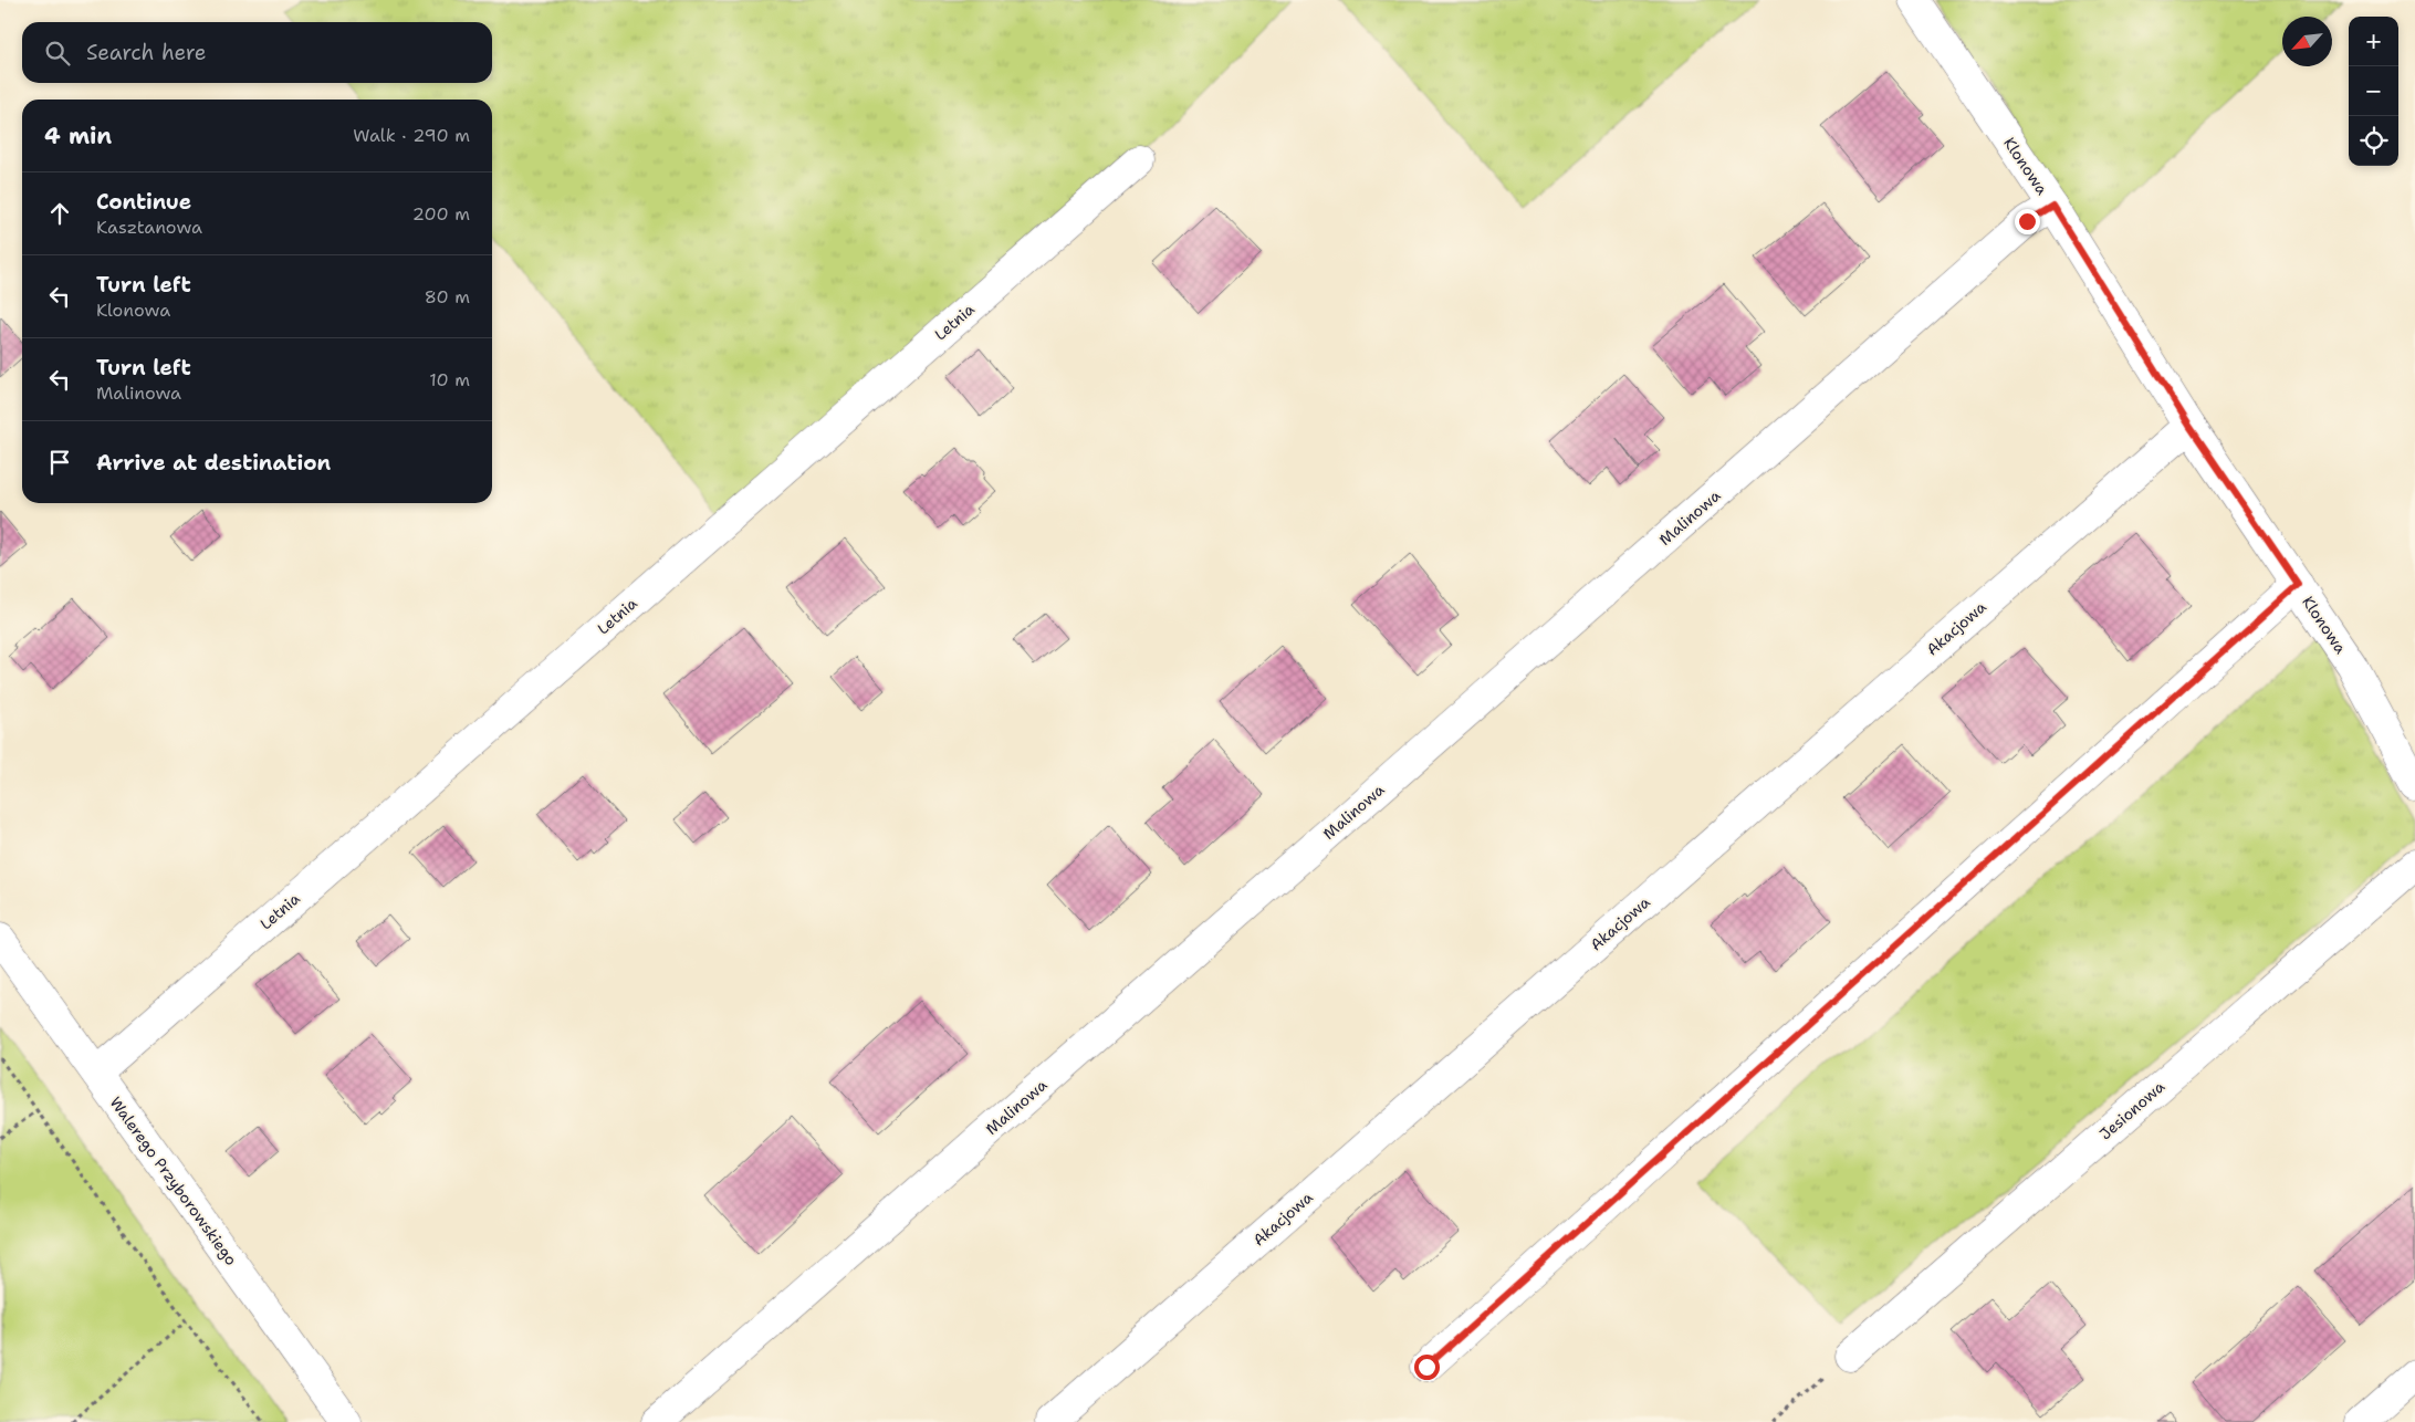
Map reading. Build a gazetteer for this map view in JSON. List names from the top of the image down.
{
  "streets": {
    "street": [
      "Klonowa",
      "Letnia",
      "Malinowa",
      "Akacjowa",
      "Jesionowa",
      "Walerego Przyborowskiego"
    ]
  },
  "crossings": [
    ["Klonowa", "Malinowa"],
    ["Klonowa", "Akacjowa"],
    ["Letnia", "Walerego Przyborowskiego"]
  ],
  "north": "bottom left",
  "page": {
    "map_buttons": ["+", "−"],
    "search": "Search here",
    "heading": ["4 min", "Walk · 290 m"],
    "list": [
      ["Continue", "Kasztanowa", "200 m"],
      ["Turn left", "Klonowa", "80 m"],
      ["Turn left", "Malinowa", "10 m"],
      "Arrive at destination"
    ]
  }
}
